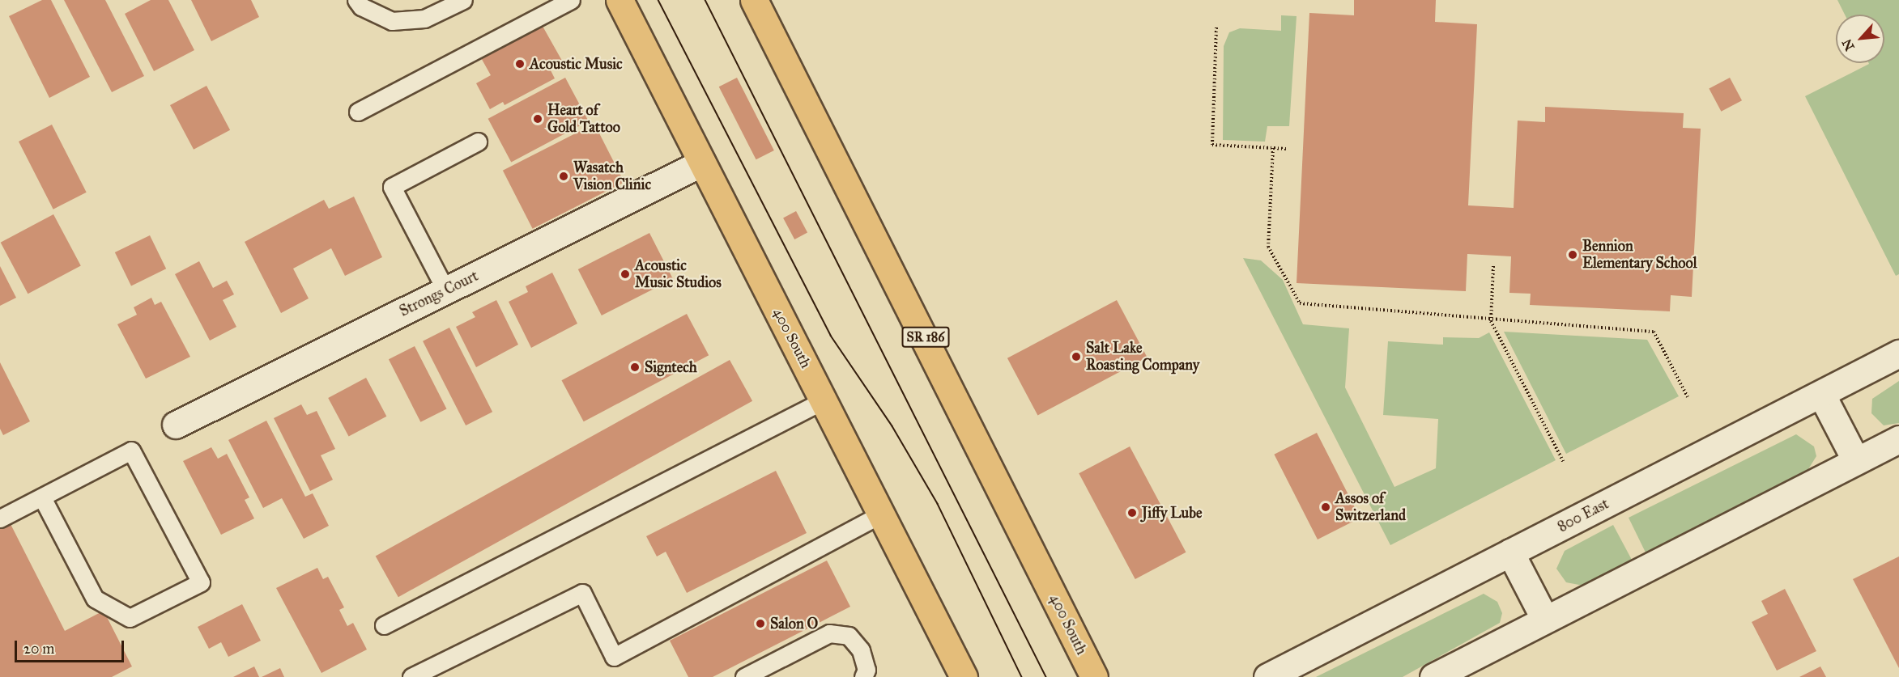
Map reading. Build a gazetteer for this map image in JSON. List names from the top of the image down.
{
  "streets": {
    "main road": ["SR 186", "400 South"],
    "street": ["Strongs Court", "800 East"]
  },
  "crossings": [
    ["Strongs Court", "400 South"]
  ],
  "places": [
    "Acoustic Music",
    "Heart of Gold Tattoo",
    "Wasatch Vision Clinic",
    "Bennion Elementary School",
    "Acoustic Music Studios",
    "Salt Lake Roasting Company",
    "Signtech",
    "Assos of Switzerland",
    "Jiffy Lube",
    "Salon O"
  ],
  "scale_bar": "20 m",
  "north": "bottom left"
}
